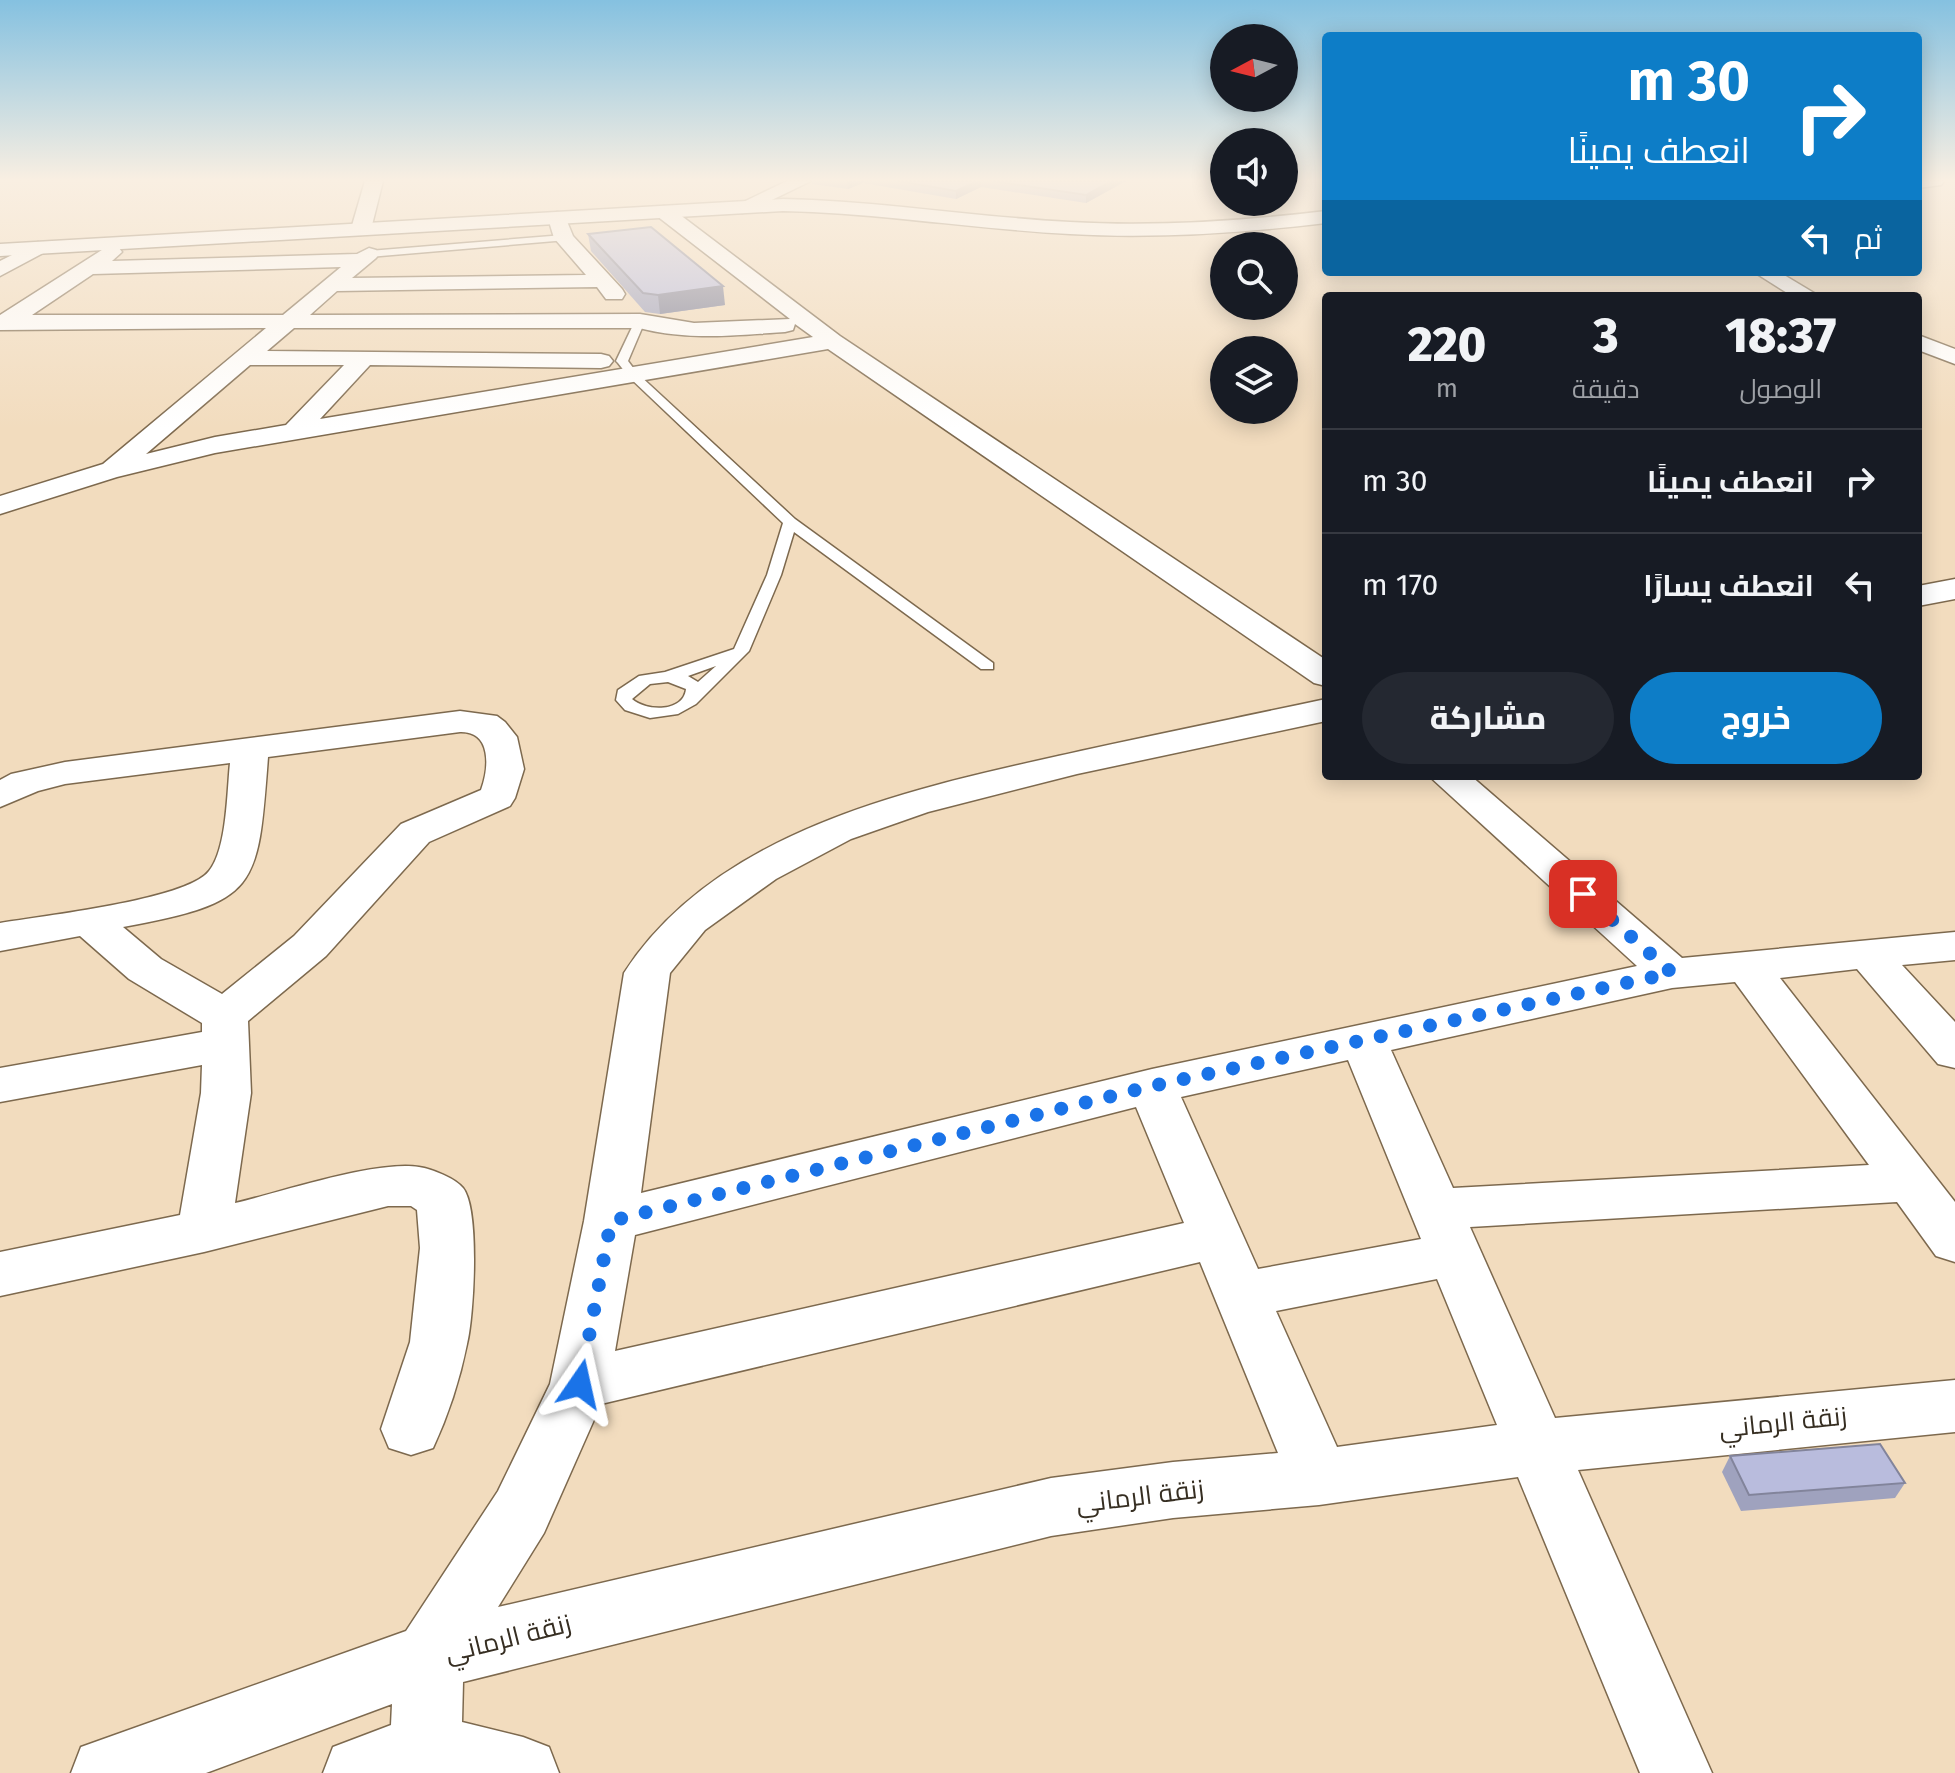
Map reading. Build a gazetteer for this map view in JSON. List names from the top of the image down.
{
  "streets": {
    "street": ["زنقة الرماني"]
  },
  "north": "left",
  "page": {
    "turn": ["30 m", "انعطف يمينًا"],
    "then": "ثم",
    "eta": [
      "18:37",
      "الوصول",
      "3",
      "دقيقة",
      "220",
      "m"
    ],
    "list": [
      {
        "name": "انعطف يمينًا",
        "value": "30 m"
      },
      {
        "name": "انعطف يسارًا",
        "value": "170 m"
      }
    ],
    "buttons": ["خروج", "مشاركة"]
  }
}
